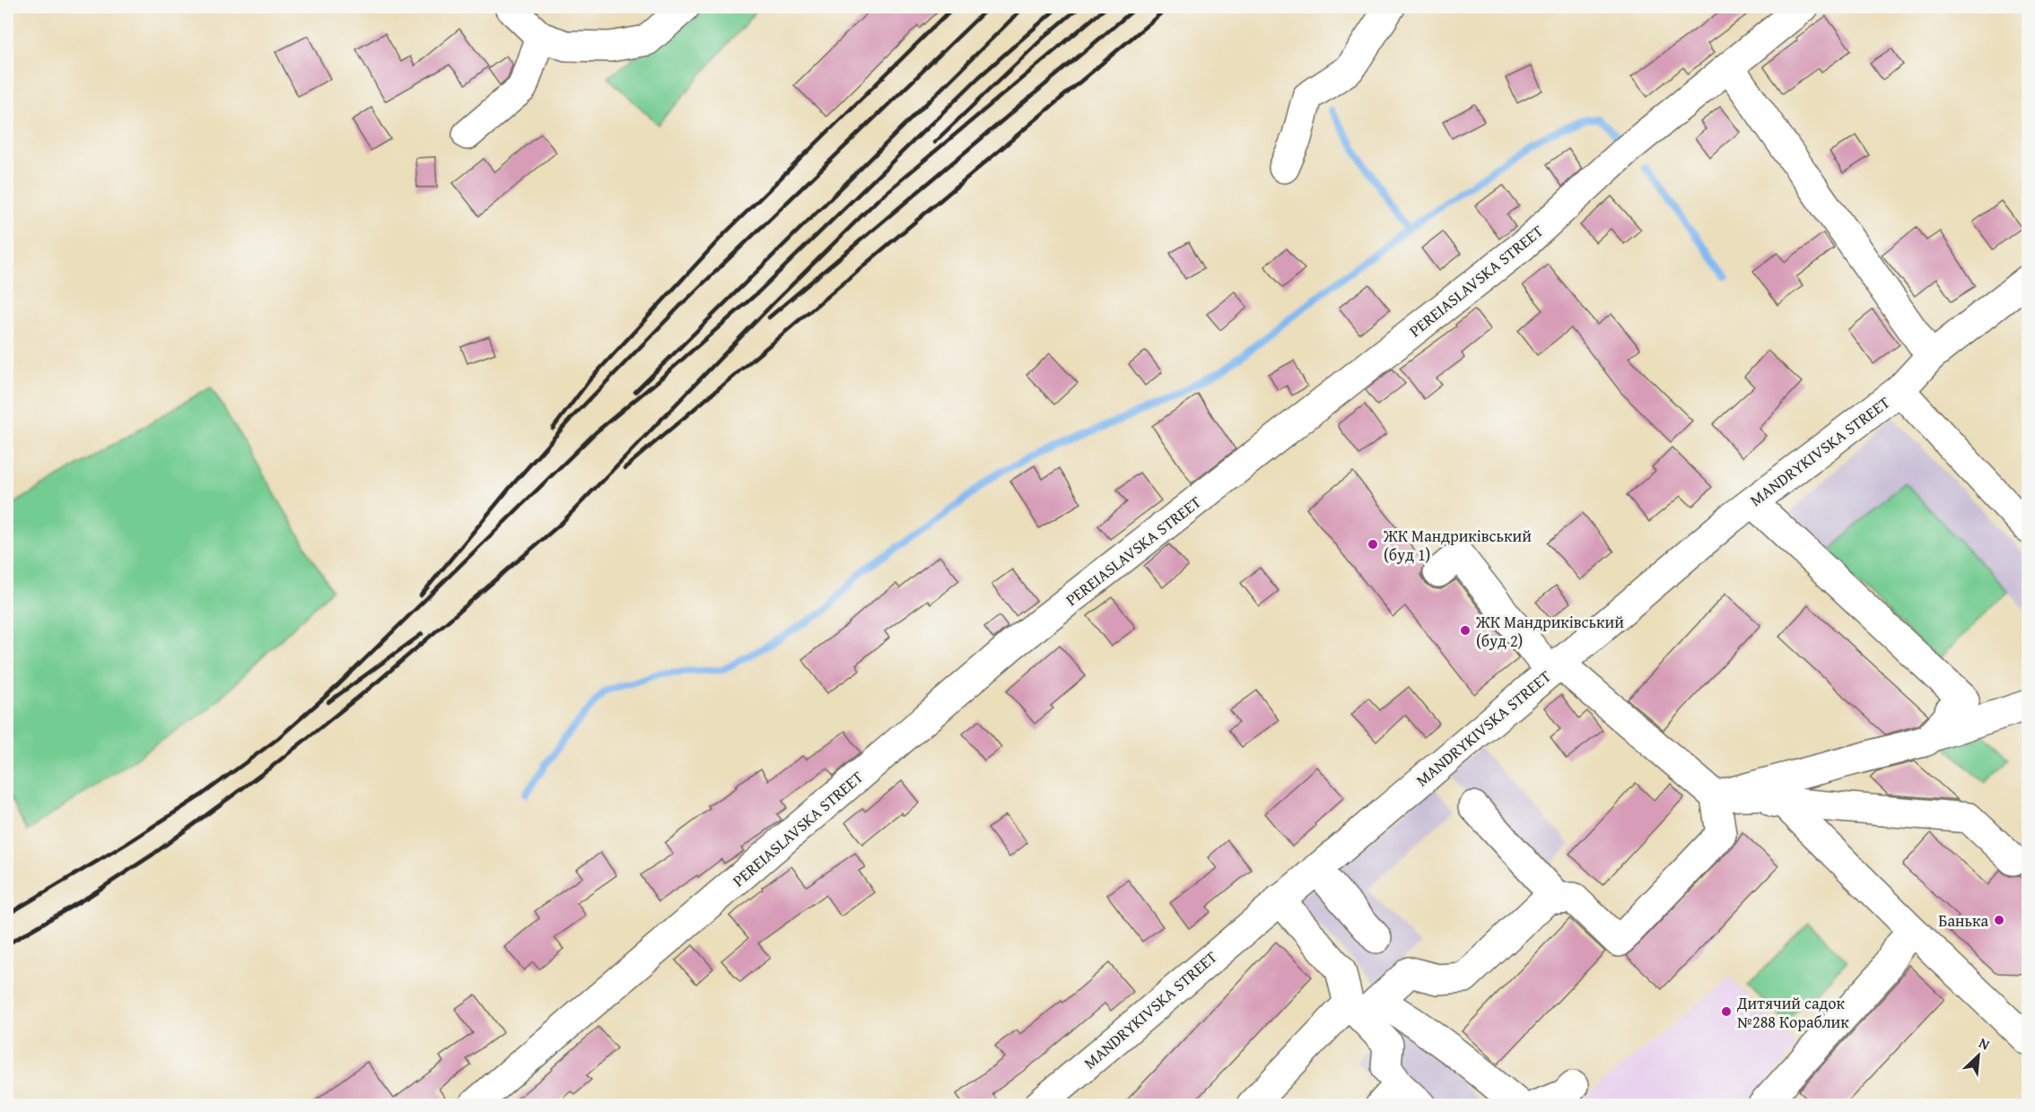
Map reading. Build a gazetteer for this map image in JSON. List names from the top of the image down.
{
  "streets": {
    "street": ["PEREIASLAVSKA STREET", "MANDRYKIVSKA STREET"]
  },
  "places": [
    "ЖК Мандриківський (буд 1)",
    "ЖК Мандриківський (буд 2)",
    "Банька",
    "Дитячий садок №288 Кораблик"
  ],
  "north": "top right"
}
